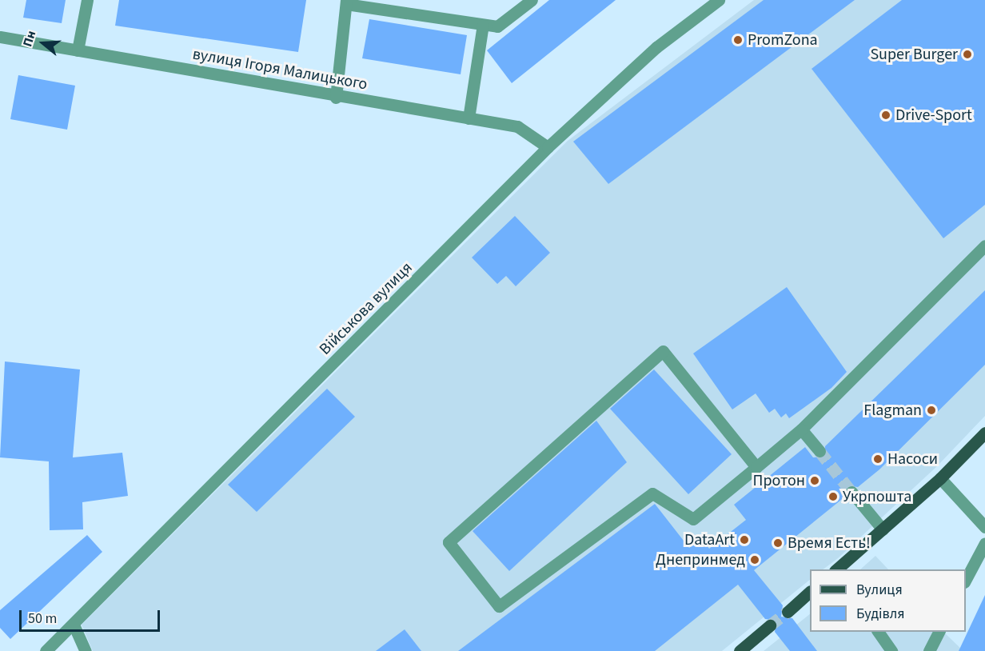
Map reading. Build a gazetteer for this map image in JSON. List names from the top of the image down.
{
  "streets": {
    "street": ["вулиця Ігоря Малицького", "Військова вулиця"]
  },
  "crossings": [
    ["вулиця Ігоря Малицького", "Військова вулиця"]
  ],
  "places": [
    "PromZona",
    "Super Burger",
    "Drive-Sport",
    "Flagman",
    "Насоси",
    "Протон",
    "Укрпошта",
    "DataArt",
    "Время Есть!",
    "Днепринмед"
  ],
  "legend": ["Вулиця", "Будівля"],
  "scale_bar": "50 m",
  "north": "left"
}
